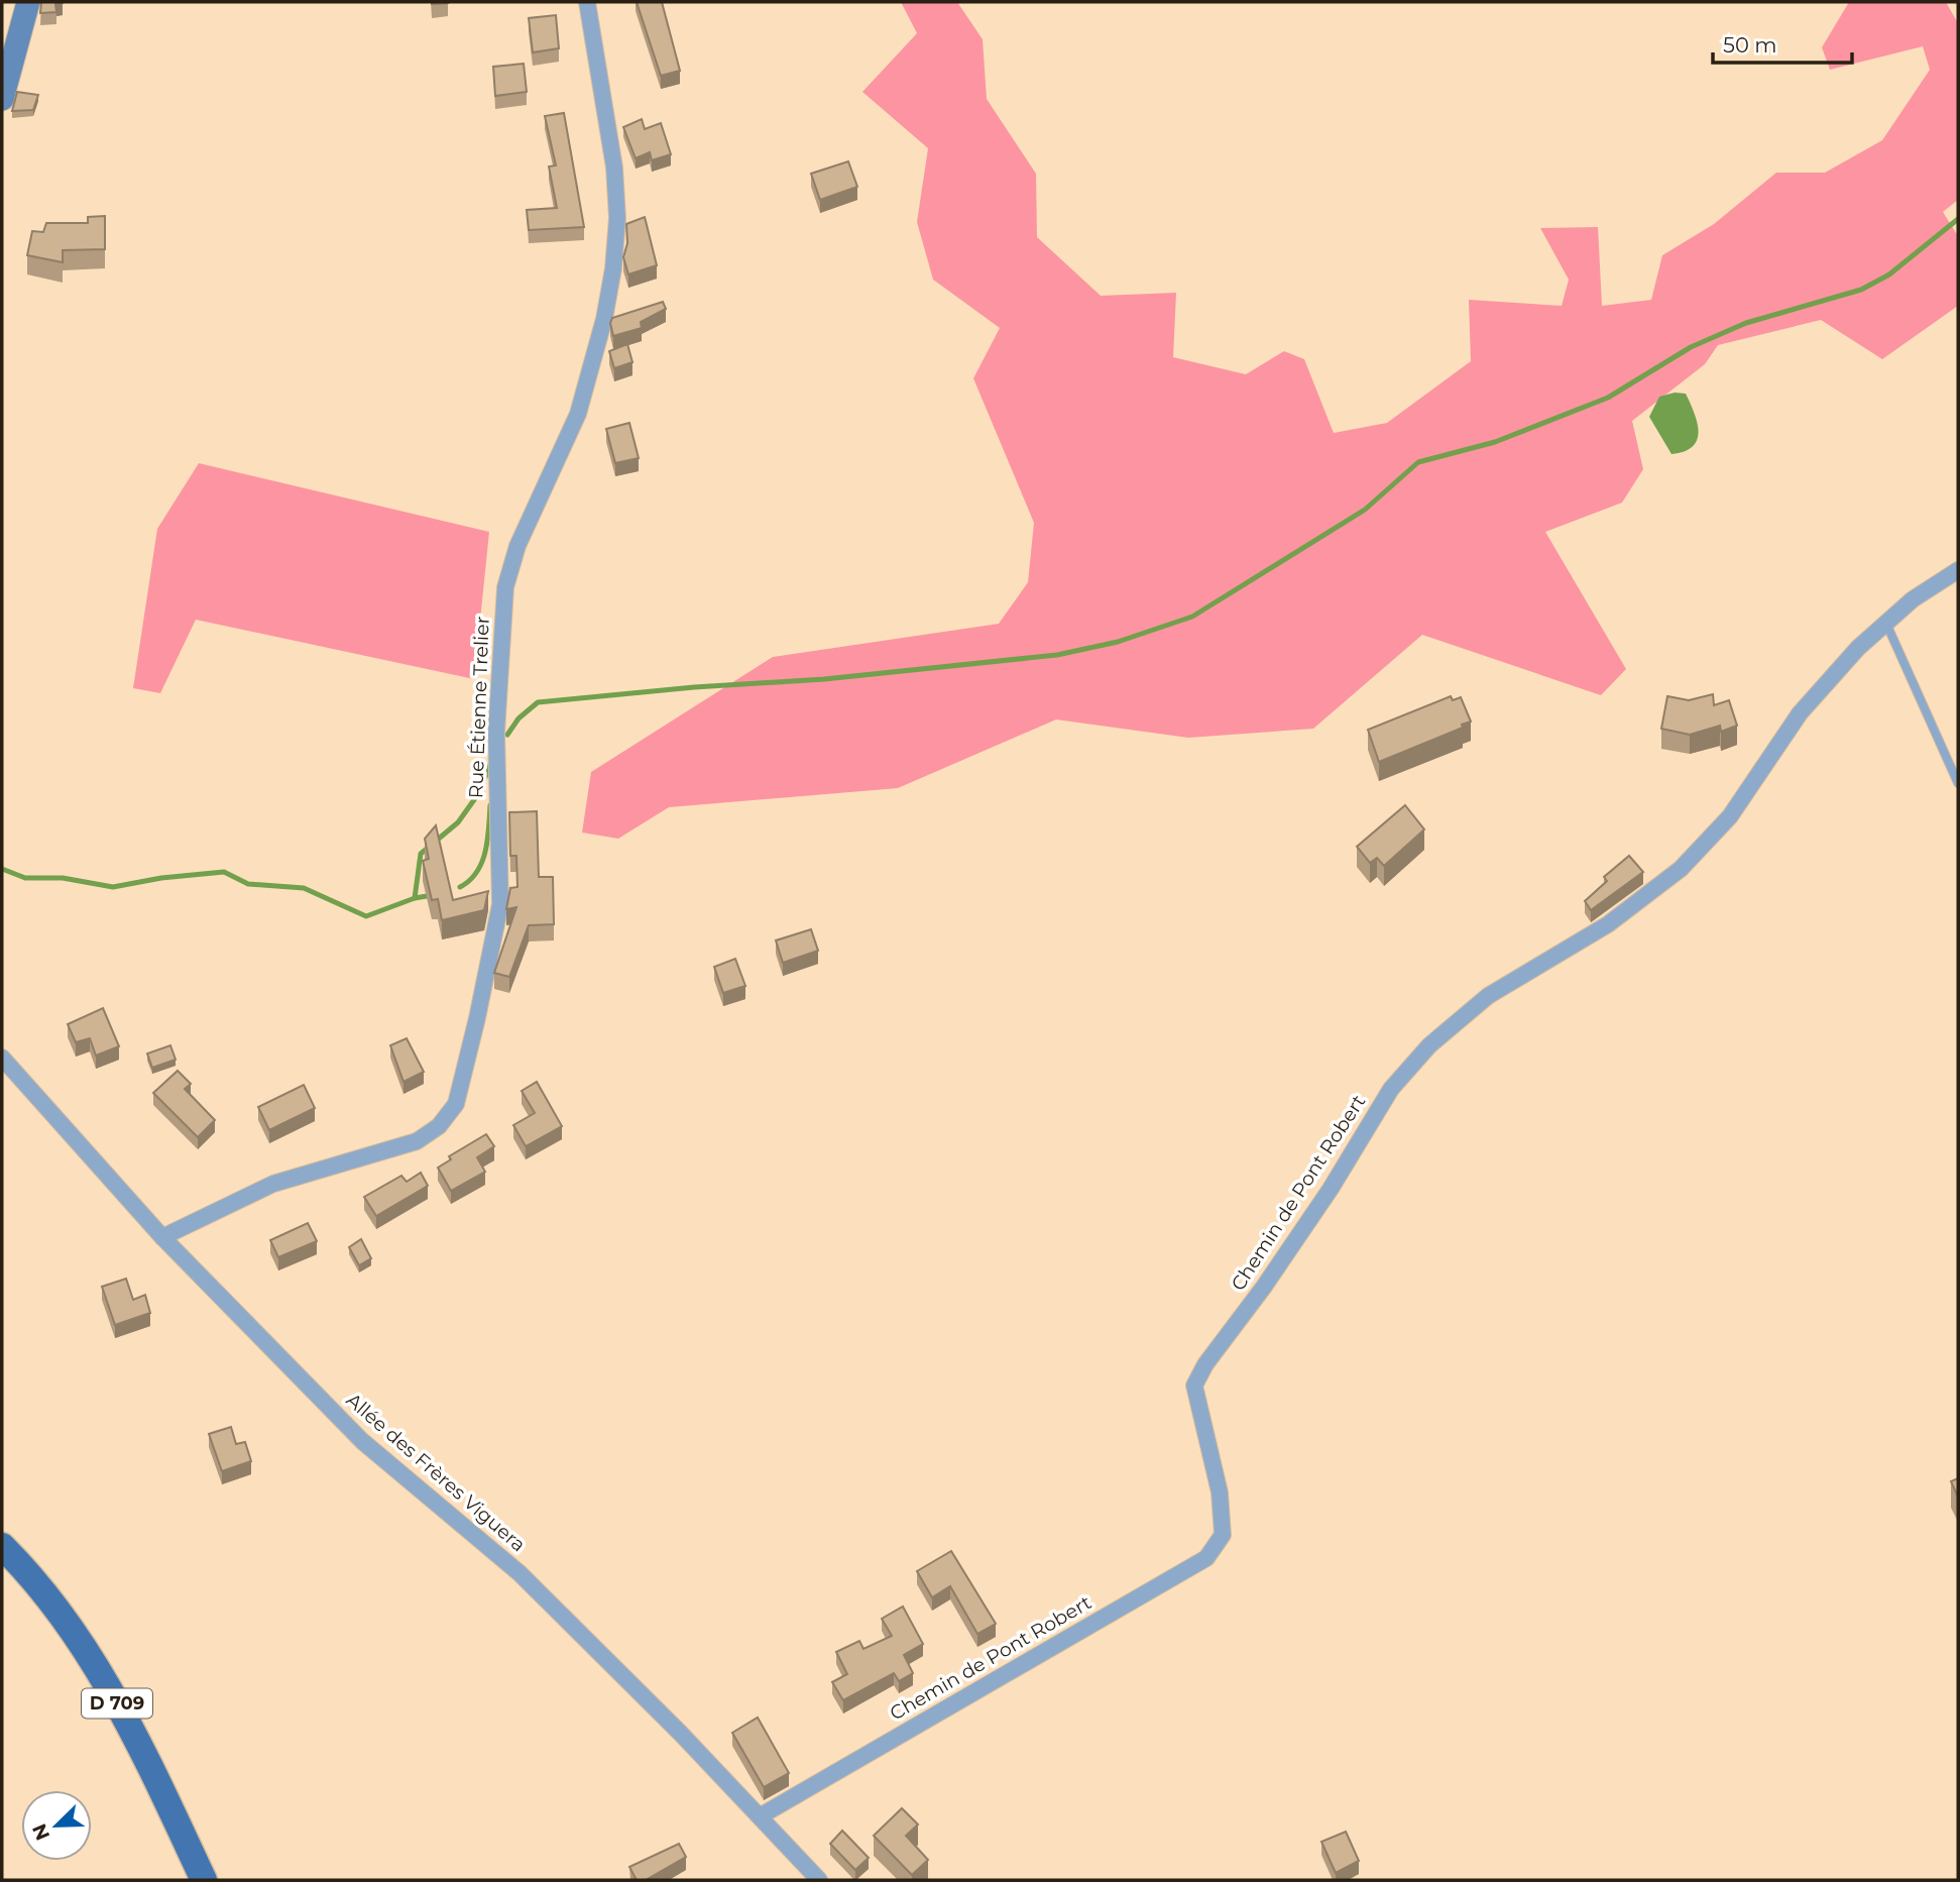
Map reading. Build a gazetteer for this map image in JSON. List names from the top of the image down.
{
  "streets": {
    "main road": ["D 709"],
    "street": ["Rue Étienne Trelier", "Chemin de Pont Robert", "Allée des Frères Viguera"]
  },
  "crossings": [
    ["Rue Étienne Trelier", "Allée des Frères Viguera"],
    ["Chemin de Pont Robert", "Allée des Frères Viguera"]
  ],
  "scale_bar": "50 m",
  "north": "bottom left"
}
